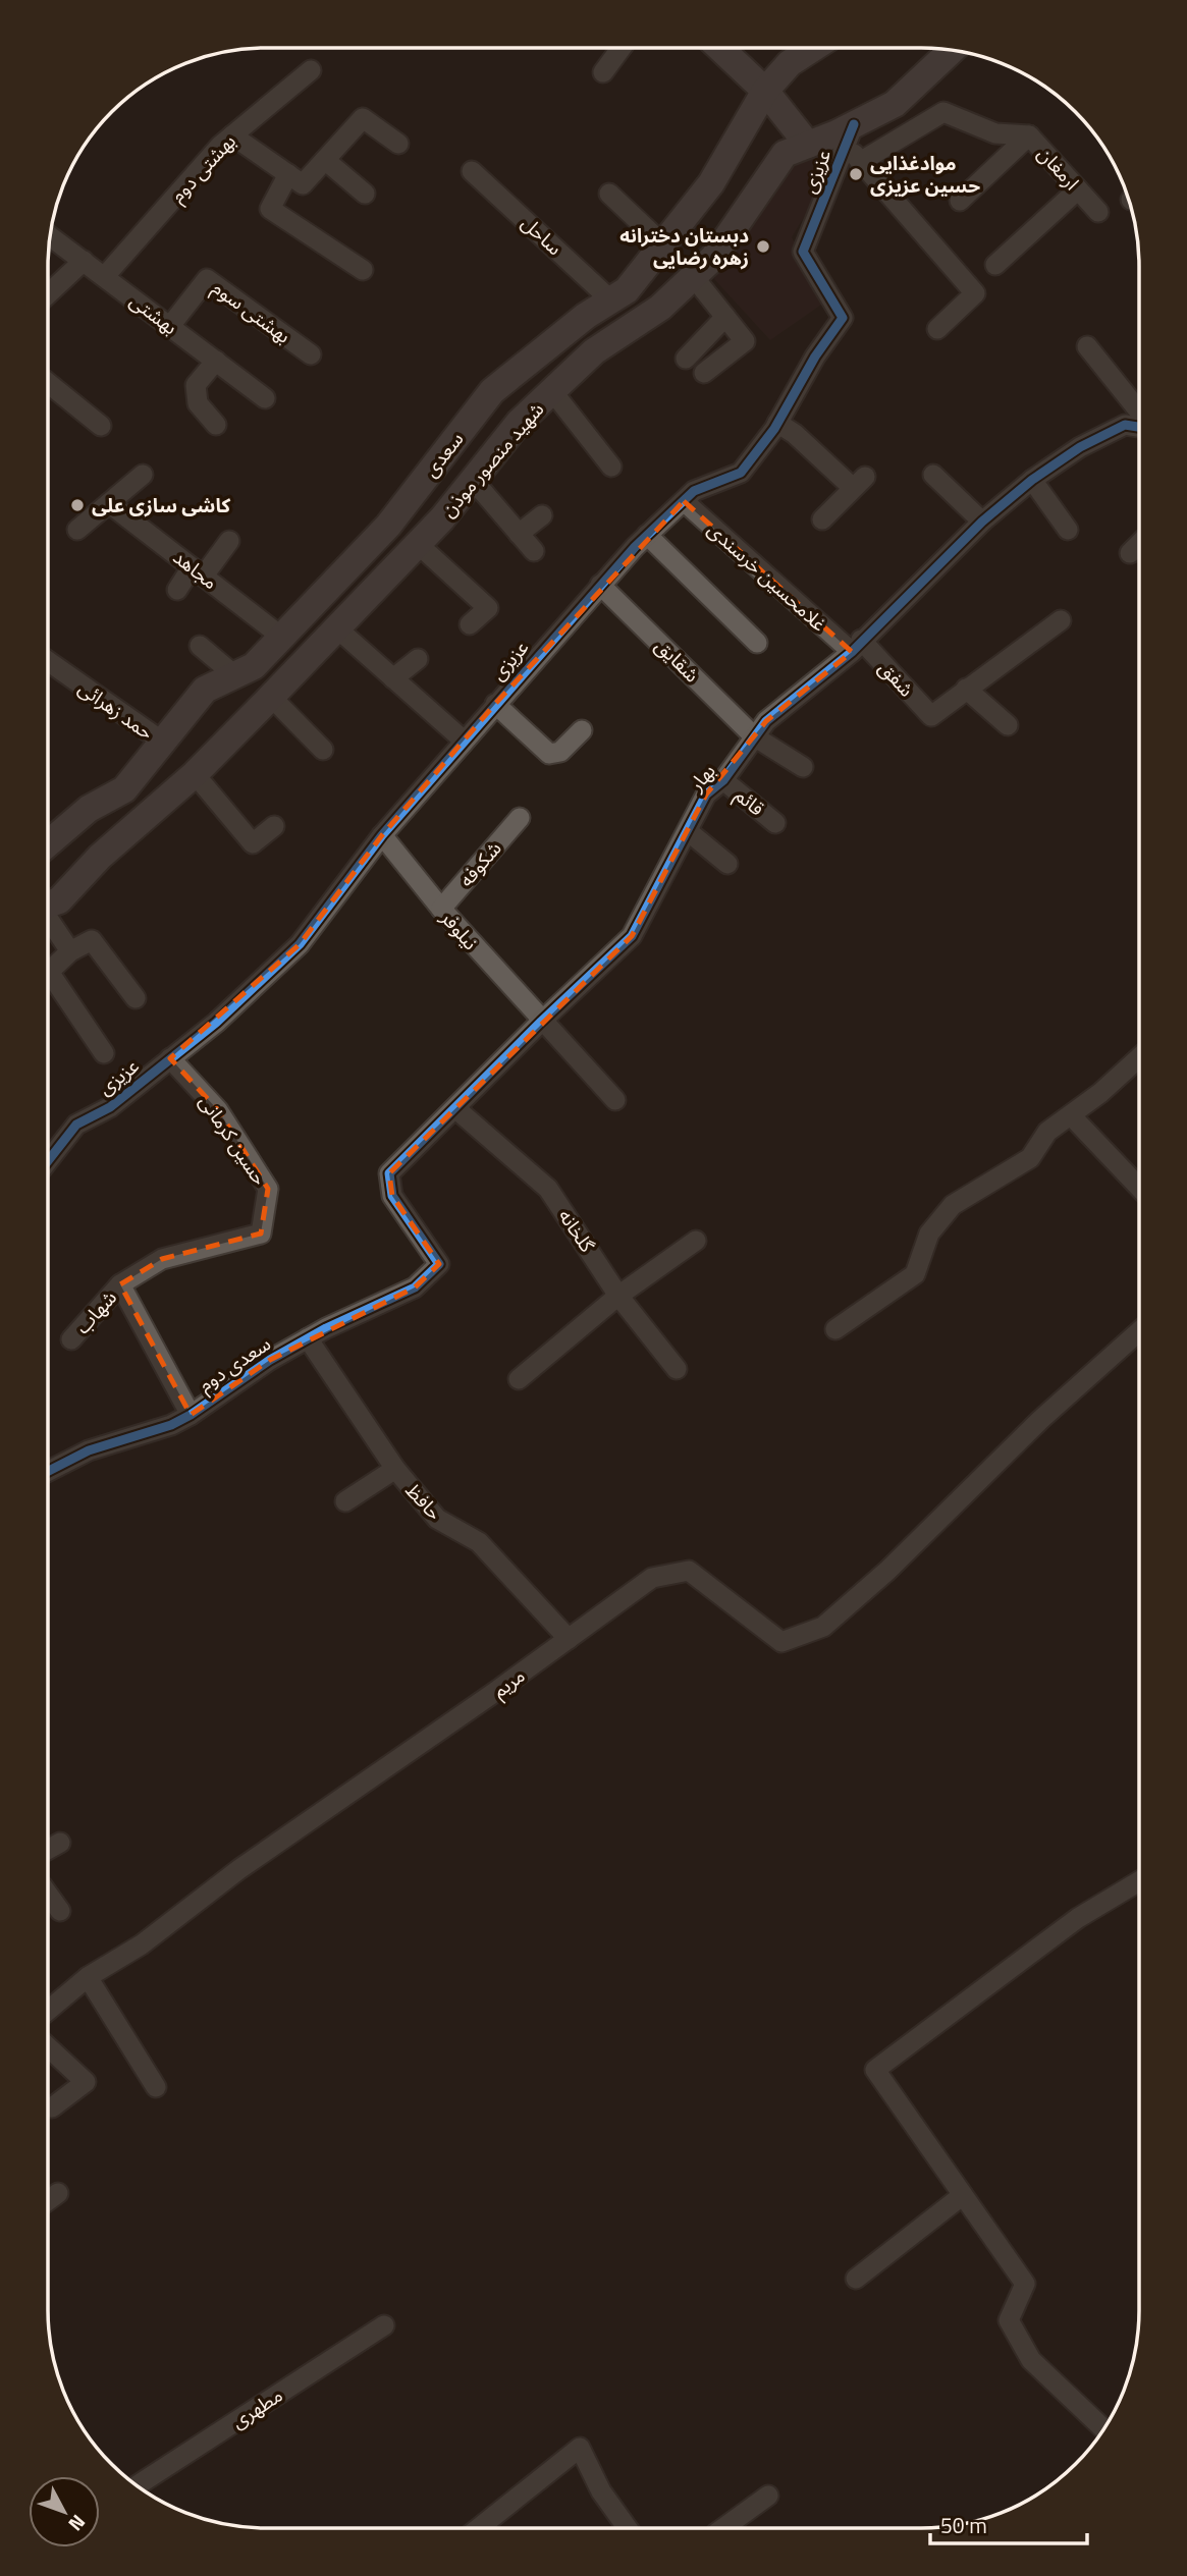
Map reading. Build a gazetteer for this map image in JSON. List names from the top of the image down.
{
  "streets": {
    "street": [
      "بهشتی دوم",
      "ارمغان",
      "عزیزی",
      "ساحل",
      "بهشتی سوم",
      "بهشتی",
      "سعدی",
      "شهید منصور موذن",
      "مجاهد",
      "غلامحسین خرسندی",
      "شقایق",
      "شفق",
      "حمد زهرائی",
      "بهار",
      "قائم",
      "شکوفه",
      "نیلوفر",
      "حسین کرمانی",
      "گلخانه",
      "شهاب",
      "سعدی دوم",
      "حافظ",
      "مریم",
      "مطهری"
    ]
  },
  "crossings": [
    ["بهشتی دوم", "بهشتی"],
    ["عزیزی", "شهید منصور موذن"],
    ["عزیزی", "غلامحسین خرسندی"],
    ["عزیزی", "شقایق"],
    ["عزیزی", "نیلوفر"],
    ["عزیزی", "حسین کرمانی"],
    ["ساحل", "سعدی"],
    ["بهشتی سوم", "بهشتی"],
    ["سعدی", "مجاهد"],
    ["سعدی", "حمد زهرائی"],
    ["غلامحسین خرسندی", "شفق"],
    ["غلامحسین خرسندی", "بهار"],
    ["شقایق", "بهار"],
    ["شفق", "بهار"],
    ["بهار", "قائم"],
    ["بهار", "نیلوفر"],
    ["بهار", "گلخانه"],
    ["بهار", "سعدی دوم"],
    ["شکوفه", "نیلوفر"],
    ["حسین کرمانی", "شهاب"],
    ["سعدی دوم", "حافظ"],
    ["حافظ", "مریم"]
  ],
  "places": ["موادغذایی حسین عزیزی", "دبستان دخترانه زهره رضایی", "کاشی سازی علی"],
  "scale_bar": "50 m",
  "north": "bottom right"
}
